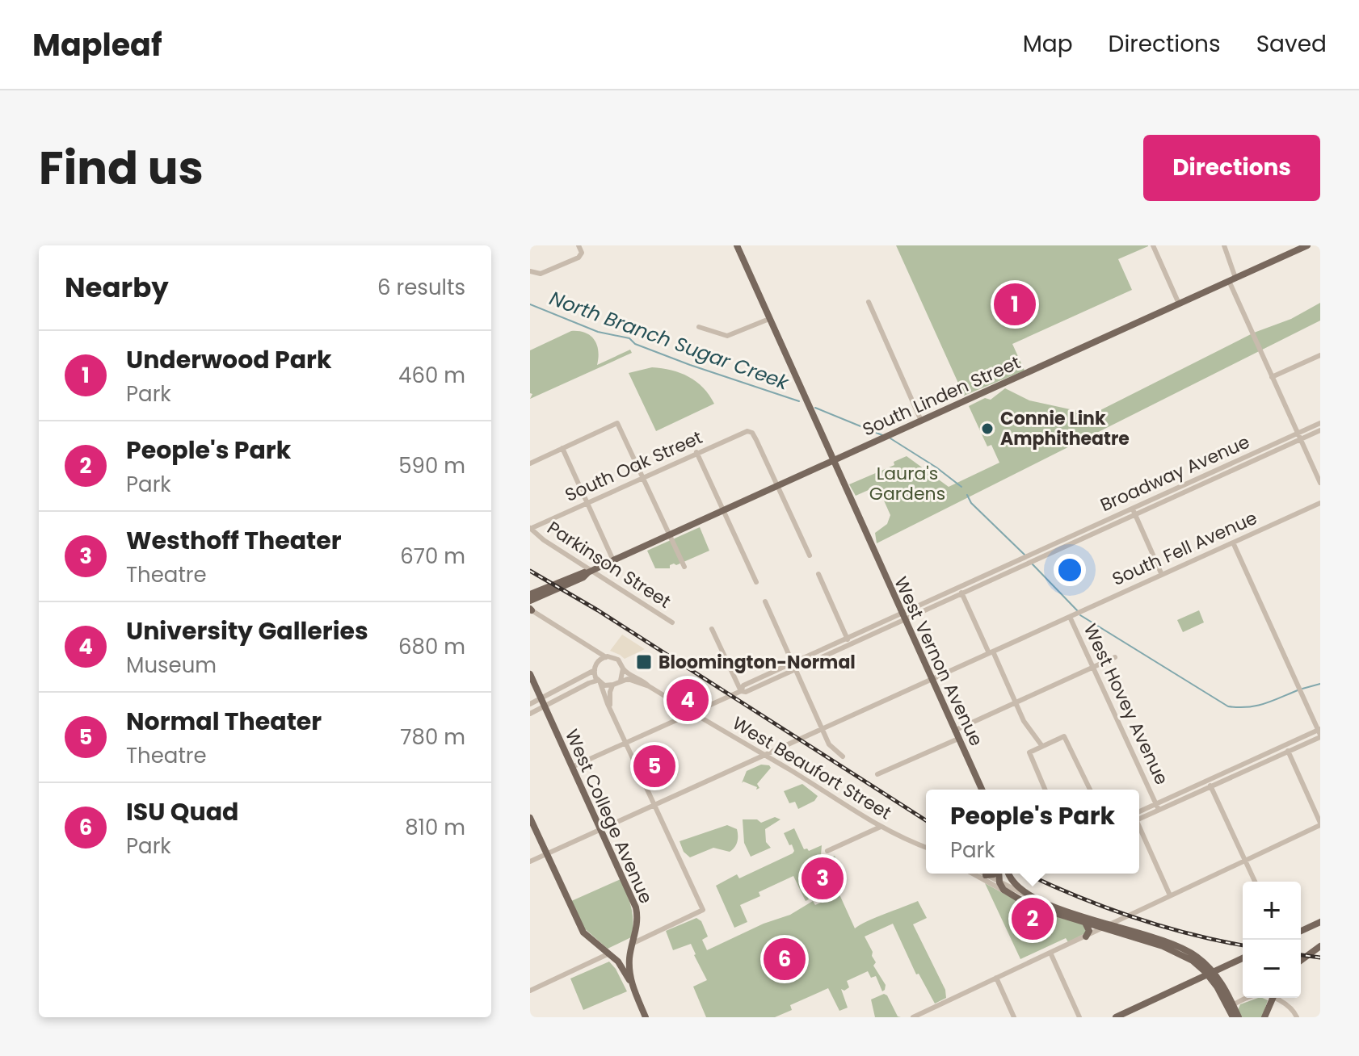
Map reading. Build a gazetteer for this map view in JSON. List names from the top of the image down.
{
  "streets": {
    "main road": ["South Linden Street", "West Vernon Avenue", "West College Avenue"],
    "street": [
      "South Oak Street",
      "Broadway Avenue",
      "South Fell Avenue",
      "Parkinson Street",
      "West Hovey Avenue",
      "West Beaufort Street"
    ]
  },
  "crossings": [
    ["South Linden Street", "South Oak Street"],
    ["South Linden Street", "Parkinson Street"],
    ["South Linden Street", "West Vernon Avenue"],
    ["South Oak Street", "Parkinson Street"],
    ["South Fell Avenue", "West Vernon Avenue"],
    ["South Fell Avenue", "West Hovey Avenue"],
    ["South Fell Avenue", "West Beaufort Street"],
    ["South Fell Avenue", "West College Avenue"]
  ],
  "water": ["North Branch Sugar Creek"],
  "parks": ["Laura's Gardens"],
  "places": {
    "other": ["Connie Link Amphitheatre"],
    "transit": ["Bloomington-Normal"]
  },
  "page": {
    "header": "Mapleaf",
    "nav": ["Map", "Directions", "Saved"],
    "title": "Find us",
    "buttons": "Directions",
    "heading": ["Nearby", "6 results"],
    "pins": [
      "1",
      "4",
      "5",
      "3",
      "2",
      "6"
    ],
    "list": [
      {
        "mark": "1",
        "name": "Underwood Park",
        "note": "Park",
        "value": "460 m"
      },
      {
        "mark": "2",
        "name": "People's Park",
        "note": "Park",
        "value": "590 m"
      },
      {
        "mark": "3",
        "name": "Westhoff Theater",
        "note": "Theatre",
        "value": "670 m"
      },
      {
        "mark": "4",
        "name": "University Galleries",
        "note": "Museum",
        "value": "680 m"
      },
      {
        "mark": "5",
        "name": "Normal Theater",
        "note": "Theatre",
        "value": "780 m"
      },
      {
        "mark": "6",
        "name": "ISU Quad",
        "note": "Park",
        "value": "810 m"
      }
    ],
    "popup": ["People's Park", "Park"],
    "map_buttons": ["+", "−"]
  }
}
